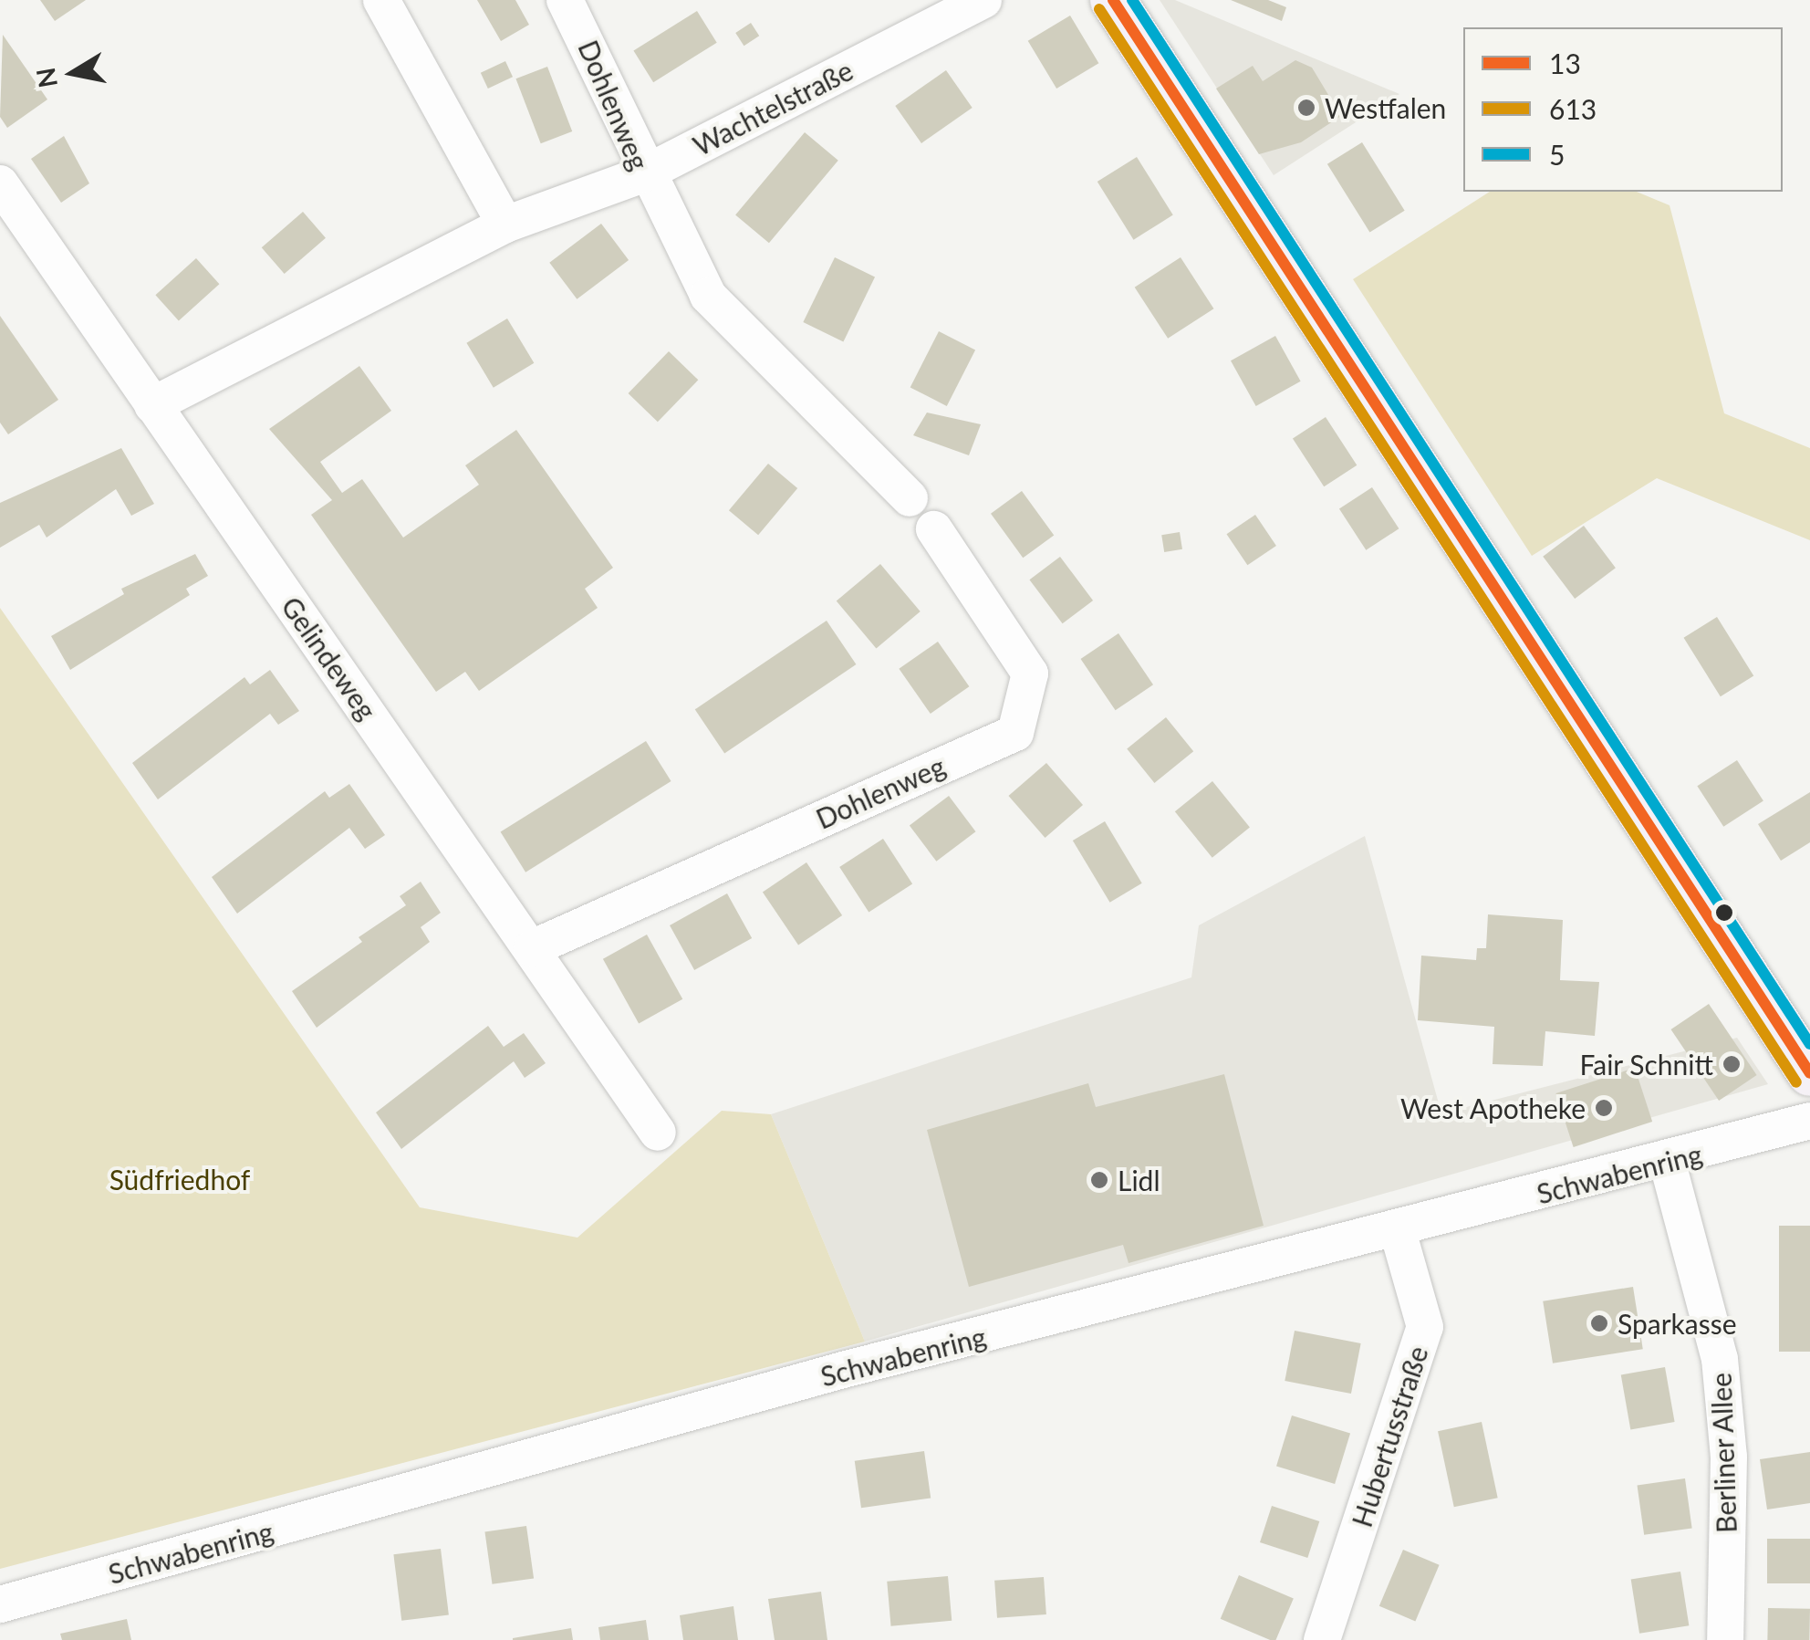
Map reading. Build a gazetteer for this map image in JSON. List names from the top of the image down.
{
  "streets": {
    "street": [
      "Dohlenweg",
      "Wachtelstraße",
      "Gelindeweg",
      "Schwabenring",
      "Hubertusstraße",
      "Berliner Allee"
    ]
  },
  "crossings": [
    ["Dohlenweg", "Wachtelstraße"],
    ["Dohlenweg", "Gelindeweg"],
    ["Wachtelstraße", "Gelindeweg"],
    ["Schwabenring", "Hubertusstraße"],
    ["Schwabenring", "Berliner Allee"]
  ],
  "parks": ["Südfriedhof"],
  "places": [
    "Westfalen",
    "Fair Schnitt",
    "West Apotheke",
    "Lidl",
    "Sparkasse"
  ],
  "lines": ["transit line 13", "transit line 5", "transit line 613"],
  "legend": ["13", "613", "5"],
  "north": "left"
}
